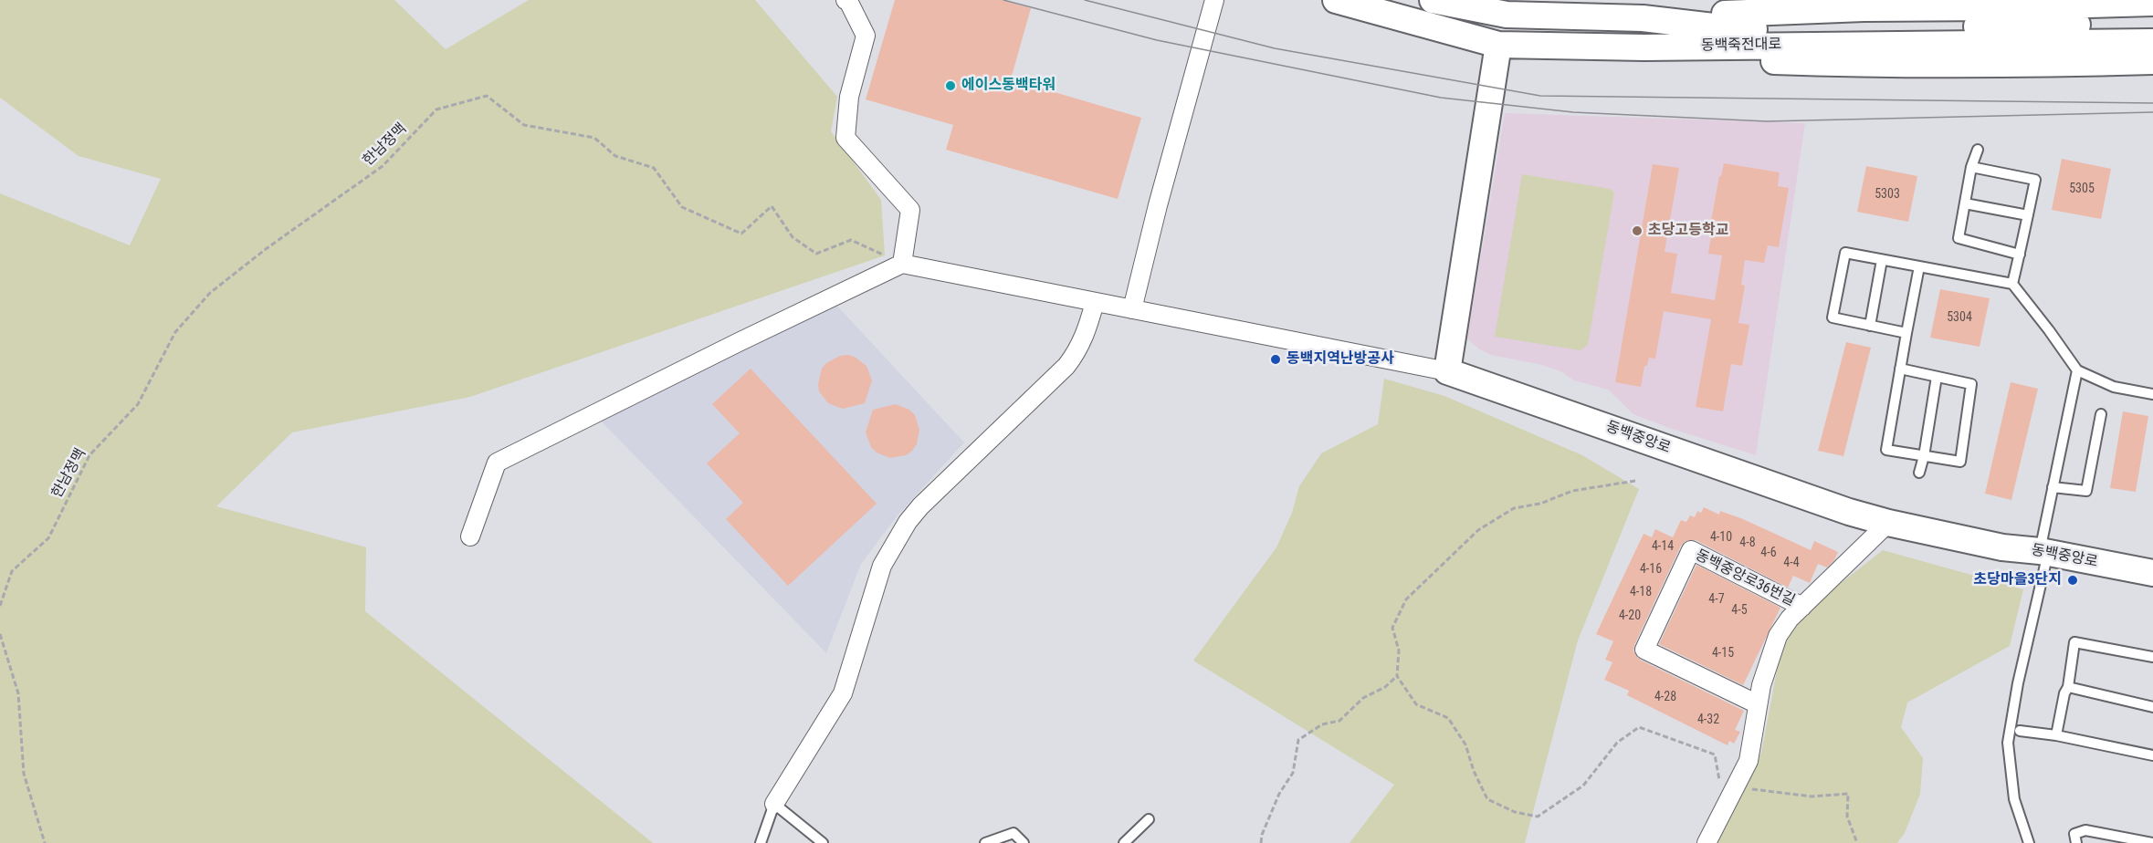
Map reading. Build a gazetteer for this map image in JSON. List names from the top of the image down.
{
  "streets": {
    "main road": ["동백죽전대로", "동백중앙로"],
    "street": ["동백중앙로36번길"],
    "path": ["한남정맥"]
  },
  "crossings": [
    ["동백중앙로", "동백중앙로36번길"]
  ],
  "places": [
    "에이스동백타워",
    "초당고등학교",
    "동백지역난방공사",
    "초당마을3단지"
  ],
  "house_numbers": [
    "5305",
    "5303",
    "5304",
    "4-10",
    "4-8",
    "4-14",
    "4-6",
    "4-4",
    "4-16",
    "4-18",
    "4-7",
    "4-5",
    "4-20",
    "4-15",
    "4-28",
    "4-32"
  ]
}
